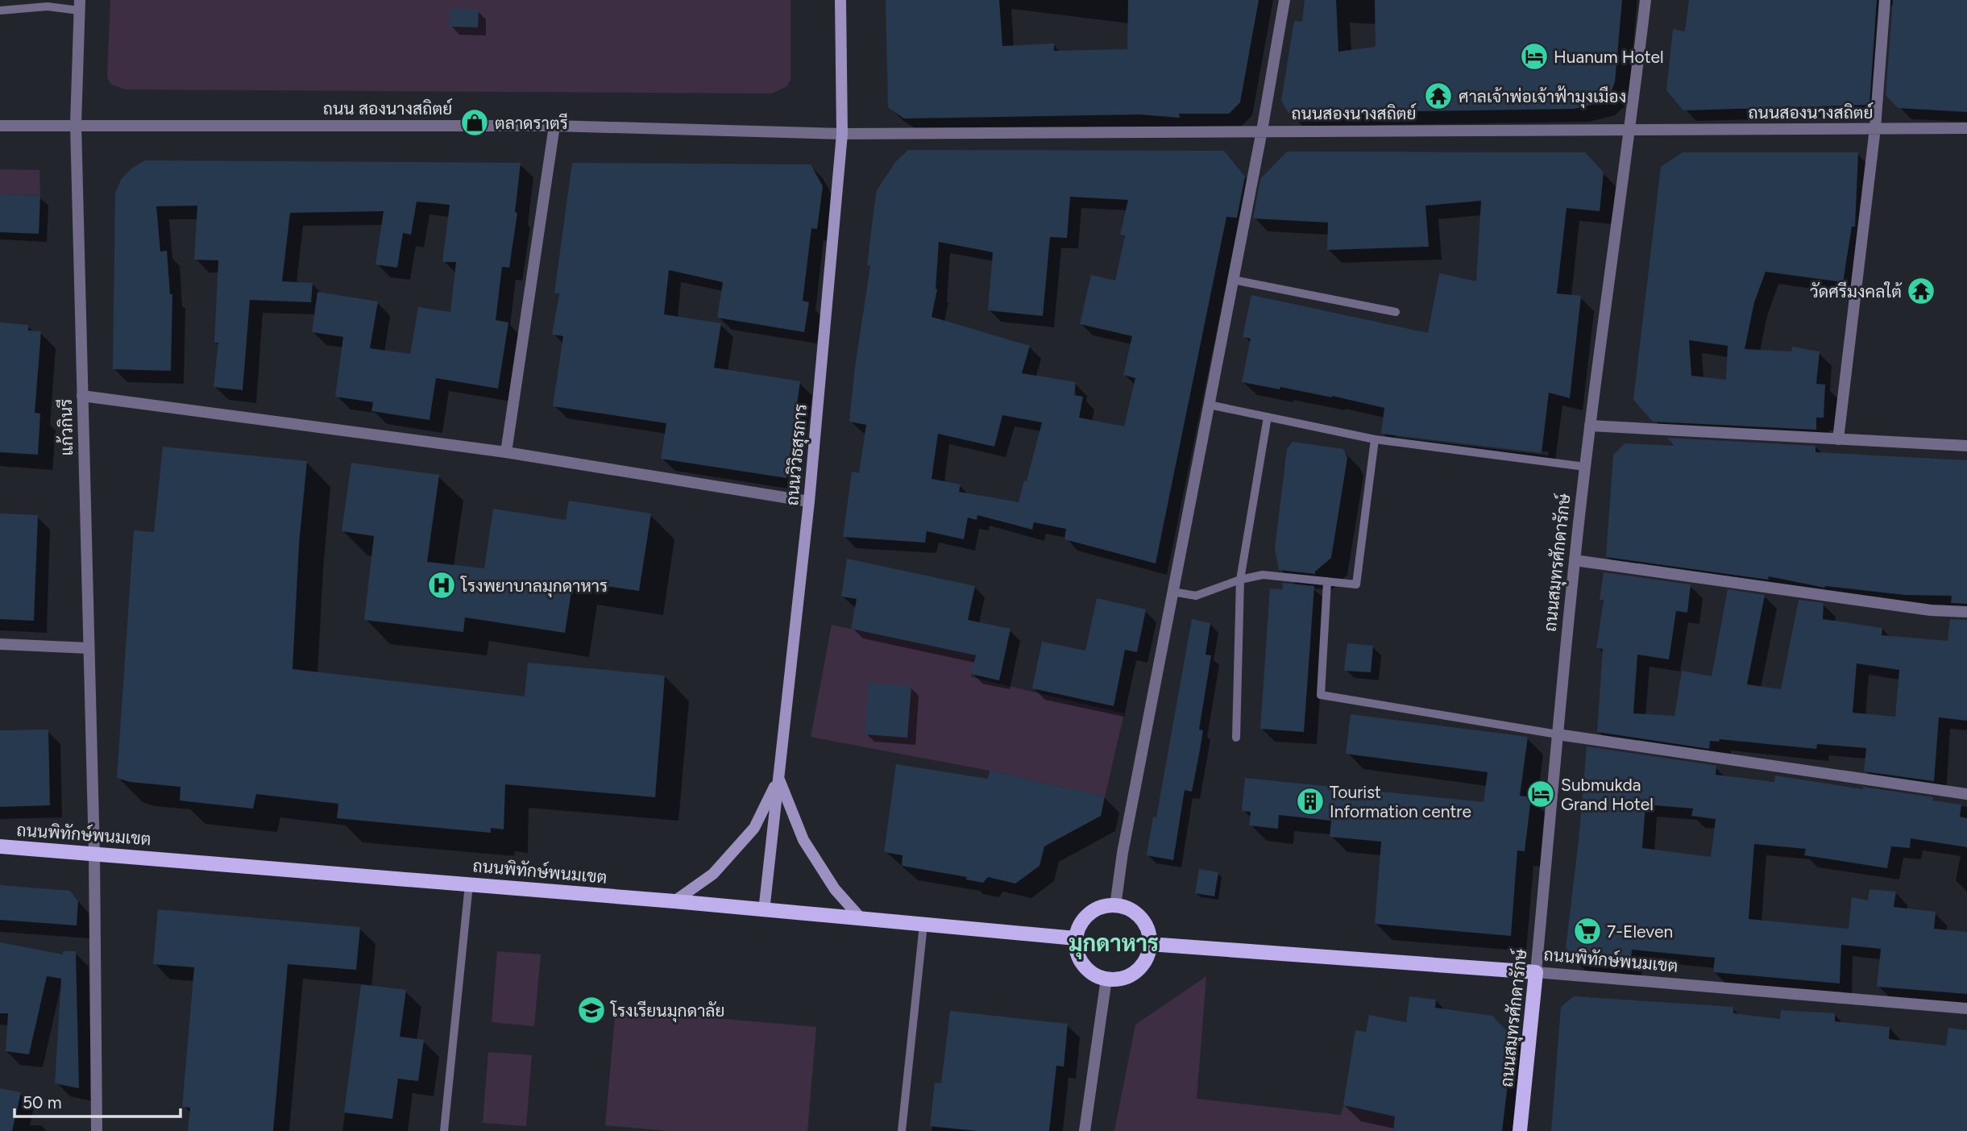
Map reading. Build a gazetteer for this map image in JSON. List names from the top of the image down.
{
  "streets": {
    "main road": ["ถนนวิวิธสุรการ", "ถนนสมุทรศักดารักษ์", "ถนนพิทักษ์พนมเขต"],
    "street": ["ถนน สองนางสถิตย์", "ถนนสองนางสถิตย์", "แก้วกินรี"]
  },
  "crossings": [
    ["ถนน สองนางสถิตย์", "ถนนสองนางสถิตย์"],
    ["ถนน สองนางสถิตย์", "แก้วกินรี"],
    ["ถนน สองนางสถิตย์", "ถนนวิวิธสุรการ"],
    ["ถนนสองนางสถิตย์", "ถนนวิวิธสุรการ"],
    ["ถนนสองนางสถิตย์", "ถนนสมุทรศักดารักษ์"],
    ["แก้วกินรี", "ถนนพิทักษ์พนมเขต"],
    ["ถนนวิวิธสุรการ", "ถนนพิทักษ์พนมเขต"],
    ["ถนนสมุทรศักดารักษ์", "ถนนพิทักษ์พนมเขต"]
  ],
  "districts": ["มุกดาหาร"],
  "places": {
    "hotel": ["Huanum Hotel", "Submukda Grand Hotel"],
    "temple": ["ศาลเจ้าพ่อเจ้าฟ้ามุงเมือง", "วัดศรีมงคลใต้"],
    "shop": ["ตลาดราตรี"],
    "hospital": ["โรงพยาบาลมุกดาหาร"],
    "building": ["Tourist Information centre"],
    "supermarket": ["7-Eleven"],
    "school or university": ["โรงเรียนมุกดาลัย"]
  },
  "scale_bar": "50 m"
}
